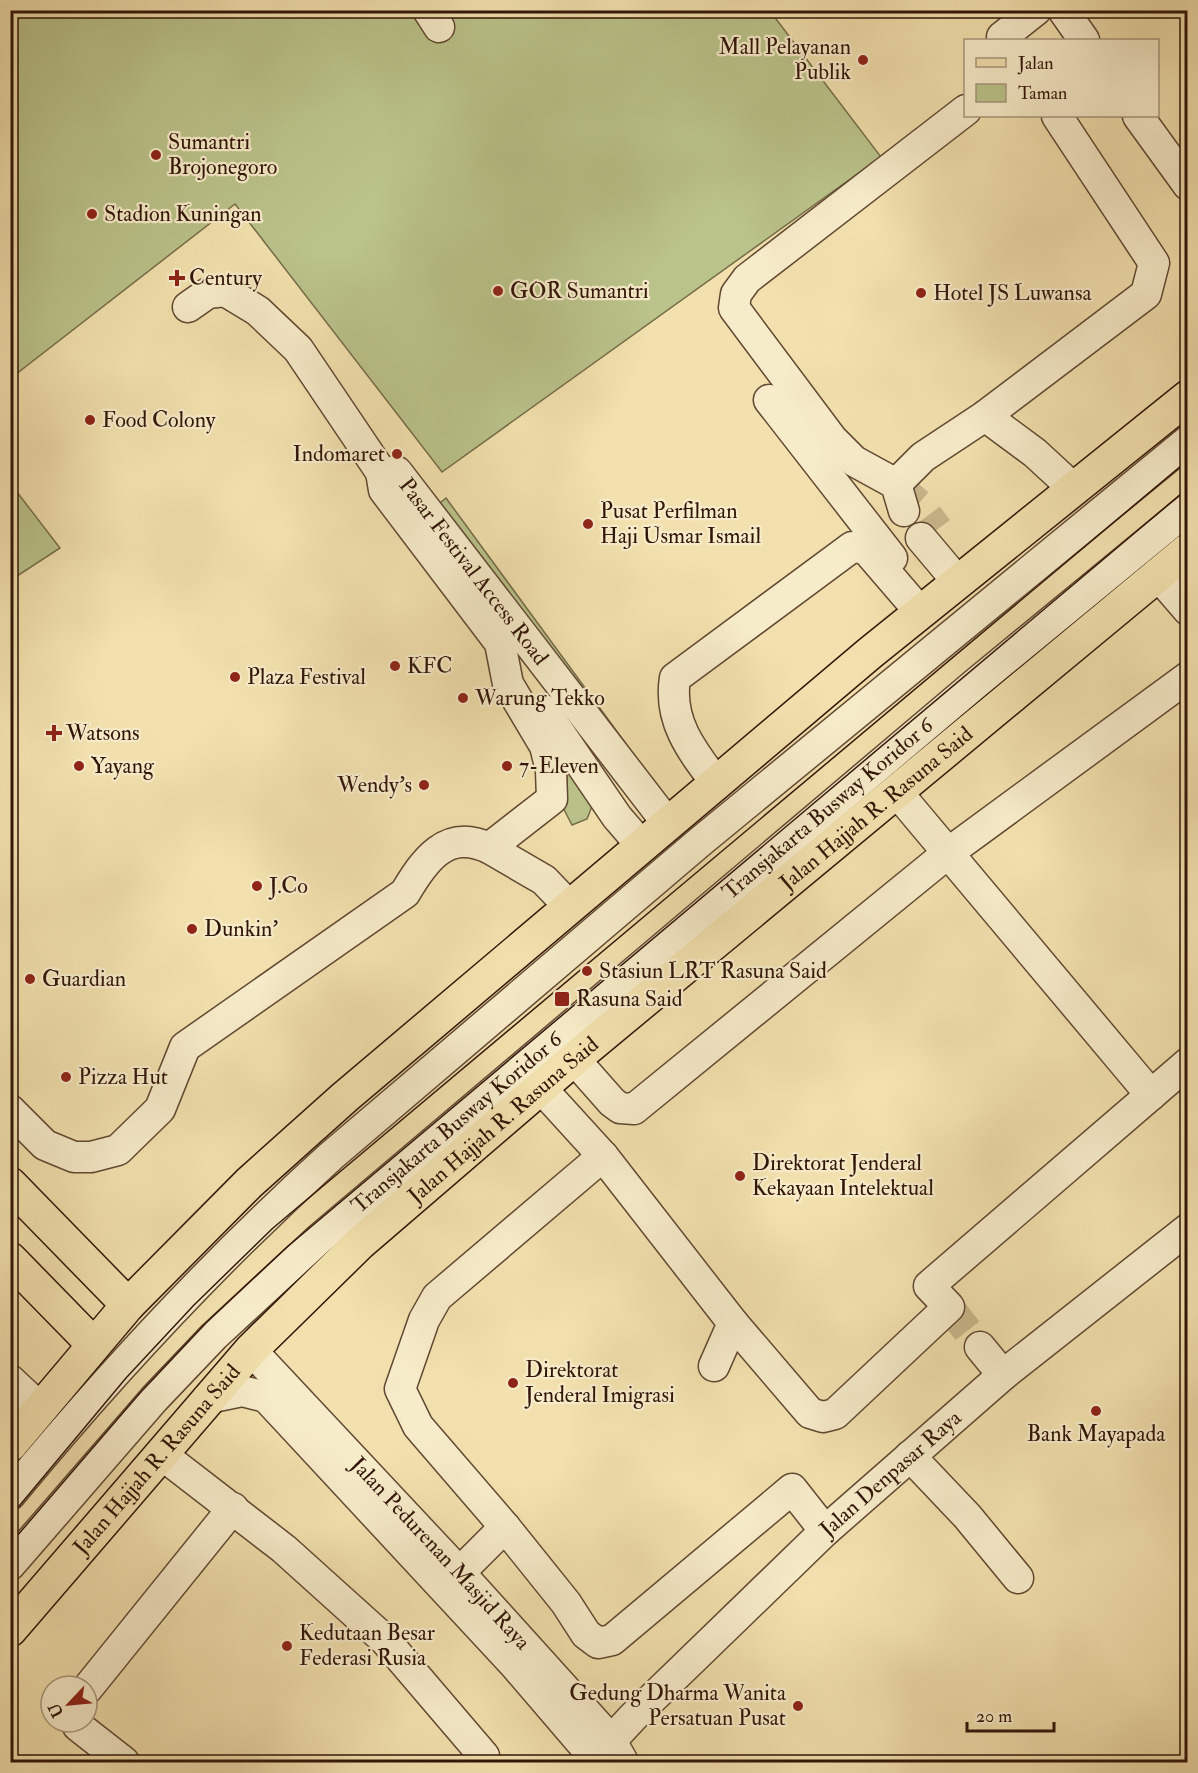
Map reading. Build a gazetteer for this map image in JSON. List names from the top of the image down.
{
  "streets": {
    "main road": ["Jalan Hajjah R. Rasuna Said"],
    "street": [
      "Pasar Festival Access Road",
      "Transjakarta Busway Koridor 6",
      "Jalan Denpasar Raya",
      "Jalan Pedurenan Masjid Raya"
    ]
  },
  "crossings": [
    ["Jalan Hajjah R. Rasuna Said", "Jalan Pedurenan Masjid Raya"],
    ["Jalan Denpasar Raya", "Jalan Pedurenan Masjid Raya"]
  ],
  "places": {
    "other": [
      "Mall Pelayanan Publik",
      "Sumantri Brojonegoro",
      "Stadion Kuningan",
      "GOR Sumantri",
      "Hotel JS Luwansa",
      "Food Colony",
      "Indomaret",
      "Pusat Perfilman Haji Usmar Ismail",
      "KFC",
      "Plaza Festival",
      "Warung Tekko",
      "Yayang",
      "7-Eleven",
      "Wendy's",
      "J.Co",
      "Dunkin'",
      "Stasiun LRT Rasuna Said",
      "Guardian",
      "Pizza Hut",
      "Direktorat Jenderal Kekayaan Intelektual",
      "Direktorat Jenderal Imigrasi",
      "Bank Mayapada",
      "Kedutaan Besar Federasi Rusia",
      "Gedung Dharma Wanita Persatuan Pusat"
    ],
    "health": ["Century", "Watsons"],
    "transit": ["Rasuna Said"]
  },
  "legend": ["Jalan", "Taman"],
  "scale_bar": "20 m",
  "north": "bottom left"
}
